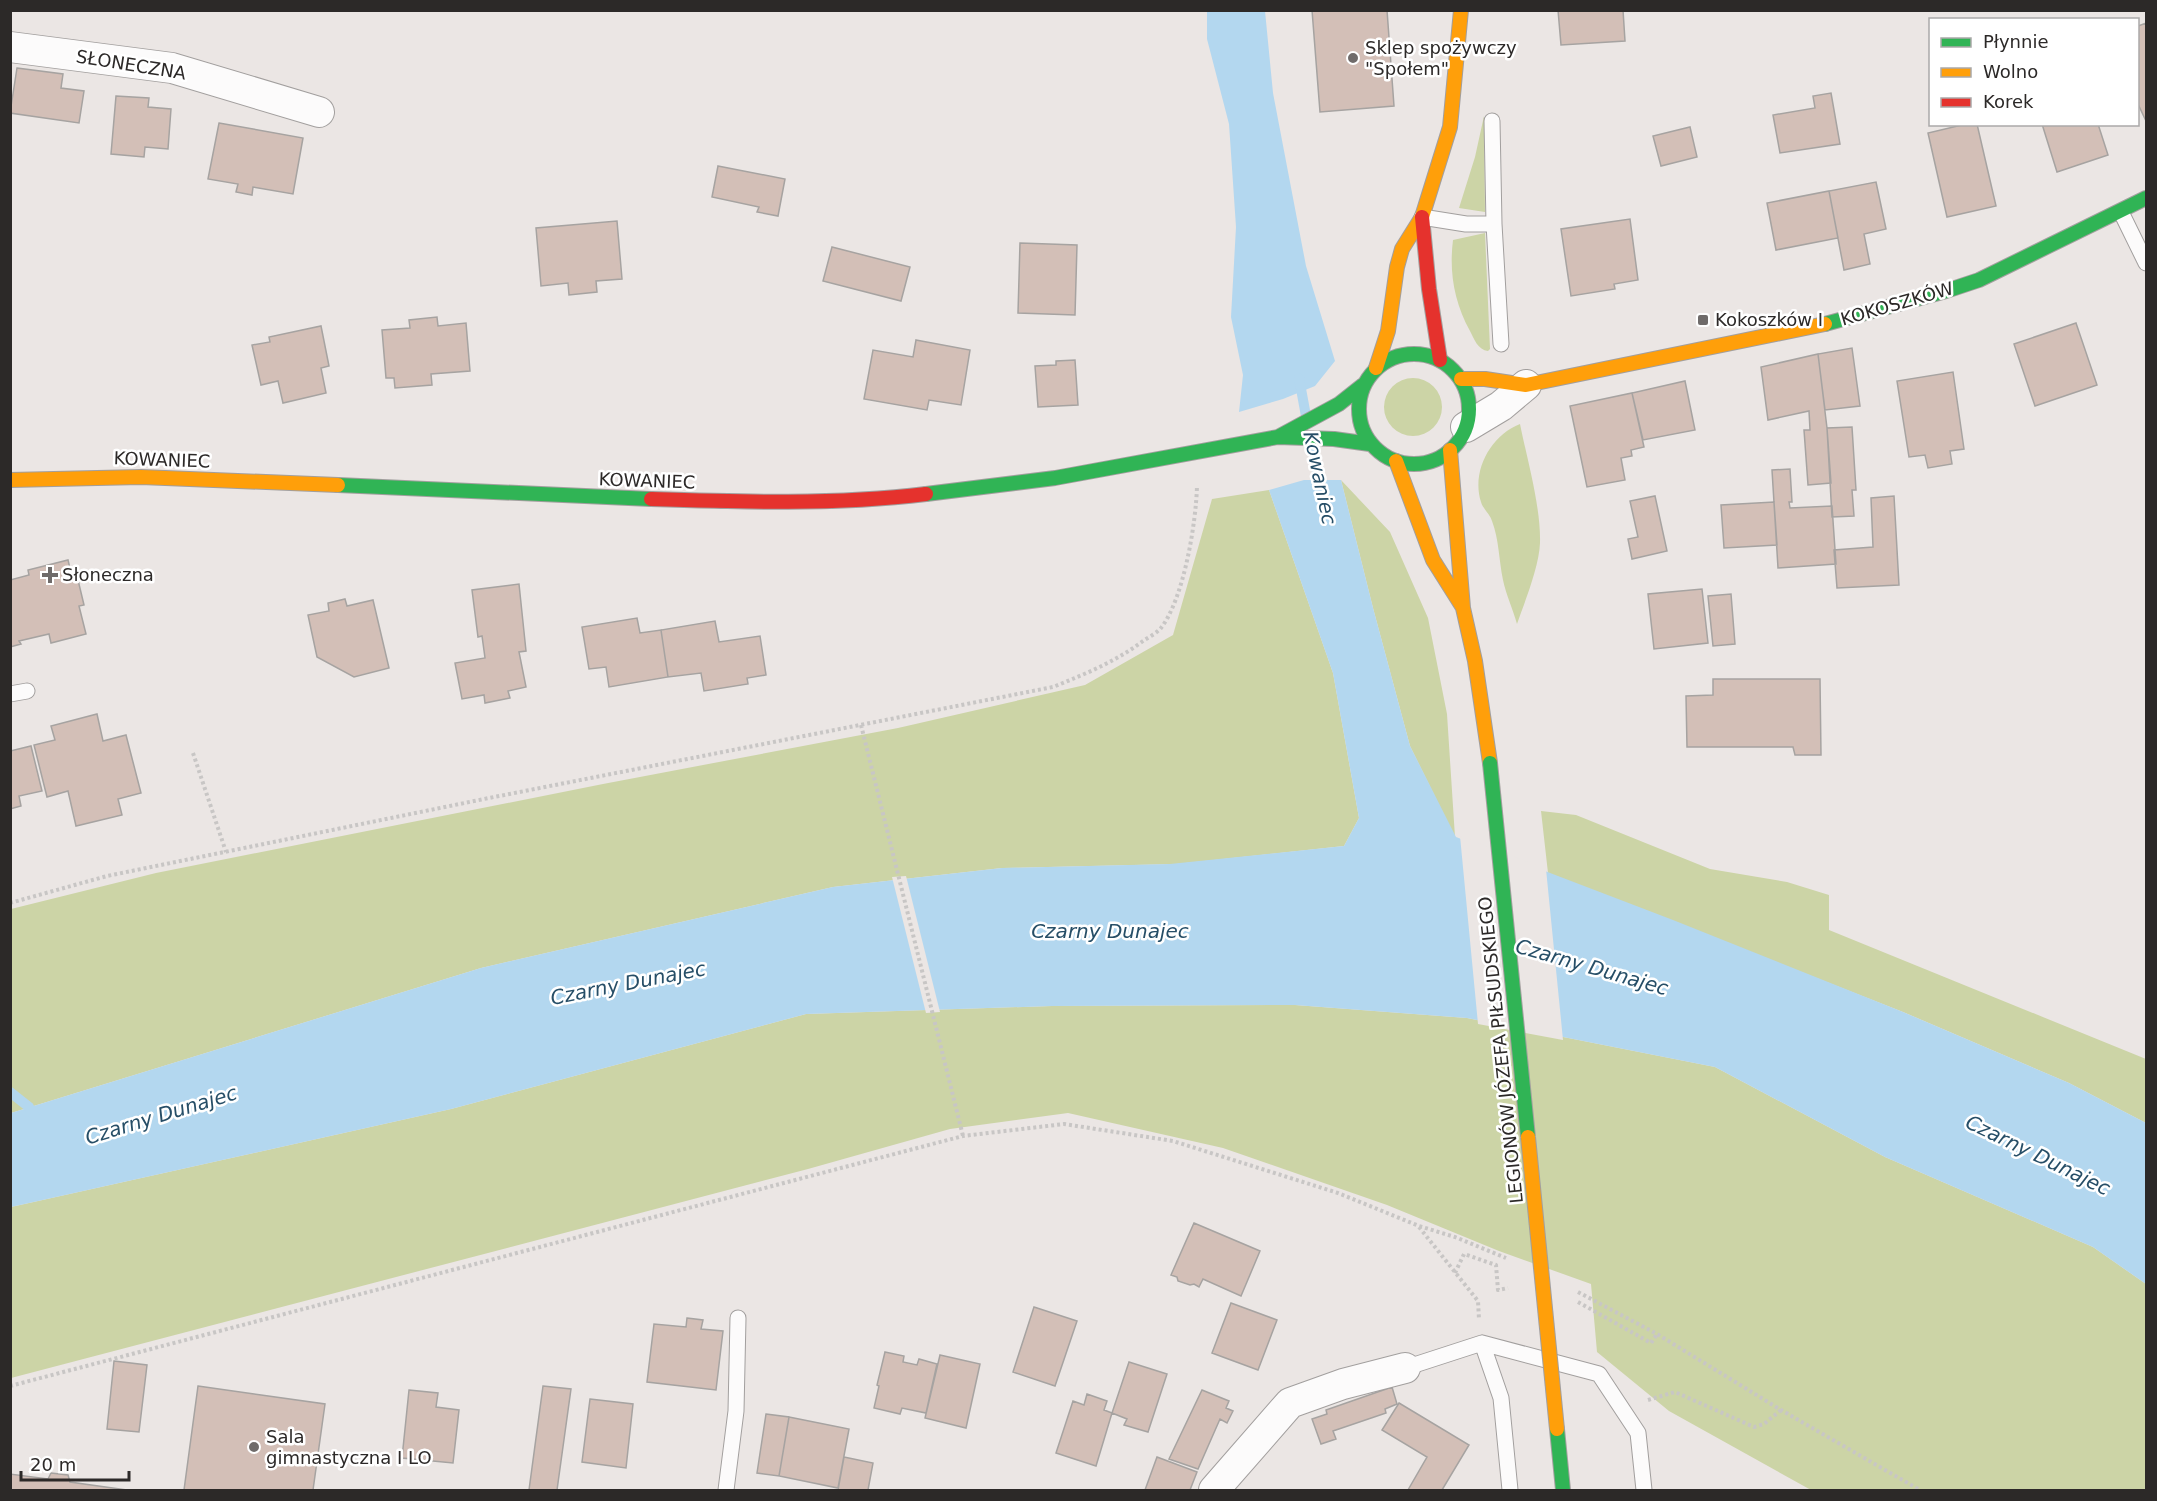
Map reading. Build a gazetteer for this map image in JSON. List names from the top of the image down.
{
  "streets": {
    "street": [
      "SŁONECZNA",
      "KOKOSZKÓW",
      "KOWANIEC",
      "LEGIONÓW JÓZEFA PIŁSUDSKIEGO"
    ]
  },
  "crossings": [
    ["KOKOSZKÓW", "KOWANIEC"],
    ["KOKOSZKÓW", "LEGIONÓW JÓZEFA PIŁSUDSKIEGO"],
    ["KOWANIEC", "LEGIONÓW JÓZEFA PIŁSUDSKIEGO"]
  ],
  "water": ["Kowaniec", "Czarny Dunajec"],
  "places": {
    "other": ["Sklep spożywczy \"Społem\"", "Sala gimnastyczna I LO"],
    "transit": ["Kokoszków I"],
    "health": ["Słoneczna"]
  },
  "legend": ["Płynnie", "Wolno", "Korek"],
  "scale_bar": "20 m"
}
